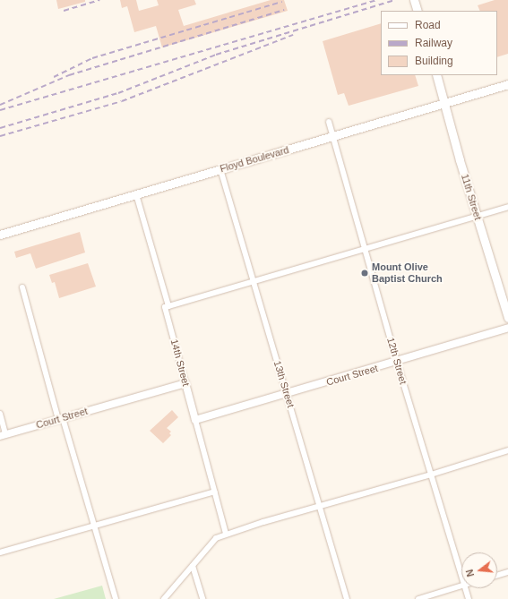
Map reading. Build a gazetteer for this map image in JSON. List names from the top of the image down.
{
  "streets": {
    "main road": ["Floyd Boulevard", "11th Street"],
    "street": [
      "12th Street",
      "14th Street",
      "Court Street",
      "13th Street"
    ]
  },
  "crossings": [
    ["Floyd Boulevard", "11th Street"],
    ["Floyd Boulevard", "12th Street"],
    ["Floyd Boulevard", "14th Street"],
    ["Floyd Boulevard", "13th Street"],
    ["12th Street", "Court Street"],
    ["14th Street", "Court Street"],
    ["Court Street", "13th Street"]
  ],
  "places": ["Mount Olive Baptist Church"],
  "legend": ["Road", "Railway", "Building"],
  "north": "left"
}
